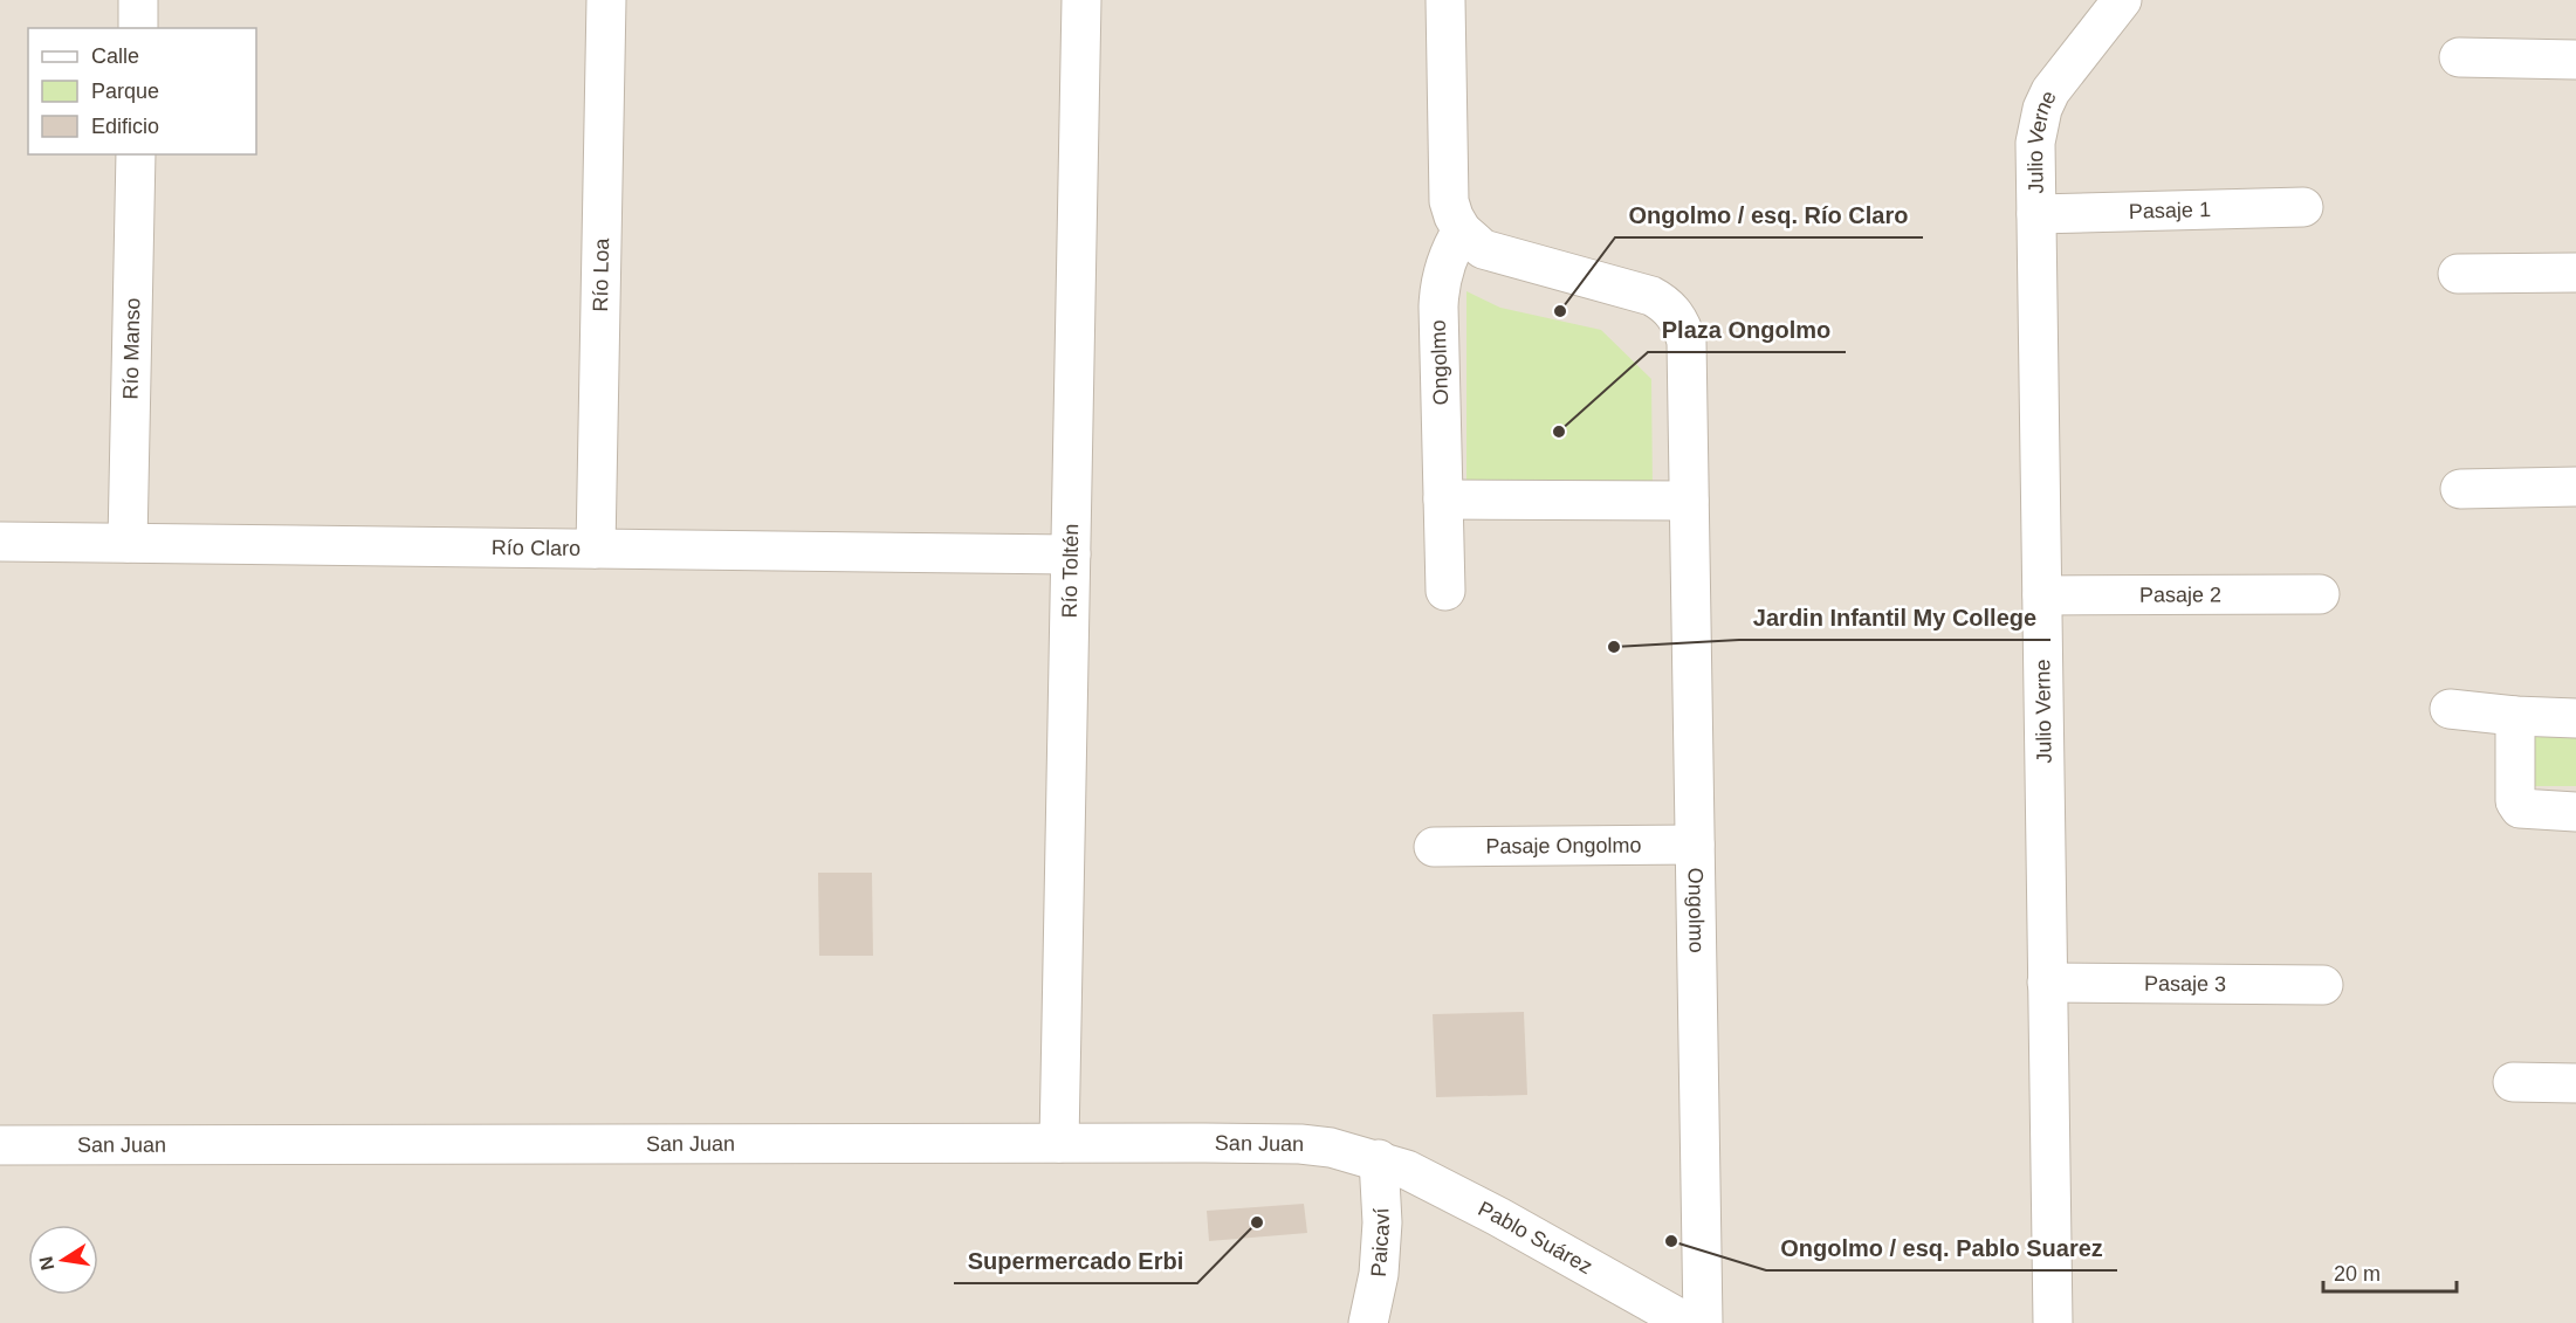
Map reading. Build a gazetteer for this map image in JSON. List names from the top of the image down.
{
  "streets": {
    "street": [
      "Julio Verne",
      "Pasaje 1",
      "Río Loa",
      "Río Manso",
      "Ongolmo",
      "Río Claro",
      "Río Toltén",
      "Pasaje 2",
      "Pasaje Ongolmo",
      "Pasaje 3",
      "San Juan",
      "Pablo Suárez",
      "Paicaví"
    ]
  },
  "crossings": [
    ["Julio Verne", "Pasaje 1"],
    ["Julio Verne", "Pasaje 2"],
    ["Julio Verne", "Pasaje 3"],
    ["Río Loa", "Río Claro"],
    ["Río Manso", "Río Claro"],
    ["Ongolmo", "Pasaje Ongolmo"],
    ["Río Claro", "Río Toltén"],
    ["Río Toltén", "San Juan"],
    ["San Juan", "Pablo Suárez"],
    ["San Juan", "Paicaví"],
    ["Pablo Suárez", "Paicaví"]
  ],
  "places": [
    "Ongolmo / esq. Río Claro",
    "Plaza Ongolmo",
    "Jardin Infantil My College",
    "Supermercado Erbi",
    "Ongolmo / esq. Pablo Suarez"
  ],
  "legend": ["Calle", "Parque", "Edificio"],
  "scale_bar": "20 m",
  "north": "left"
}
